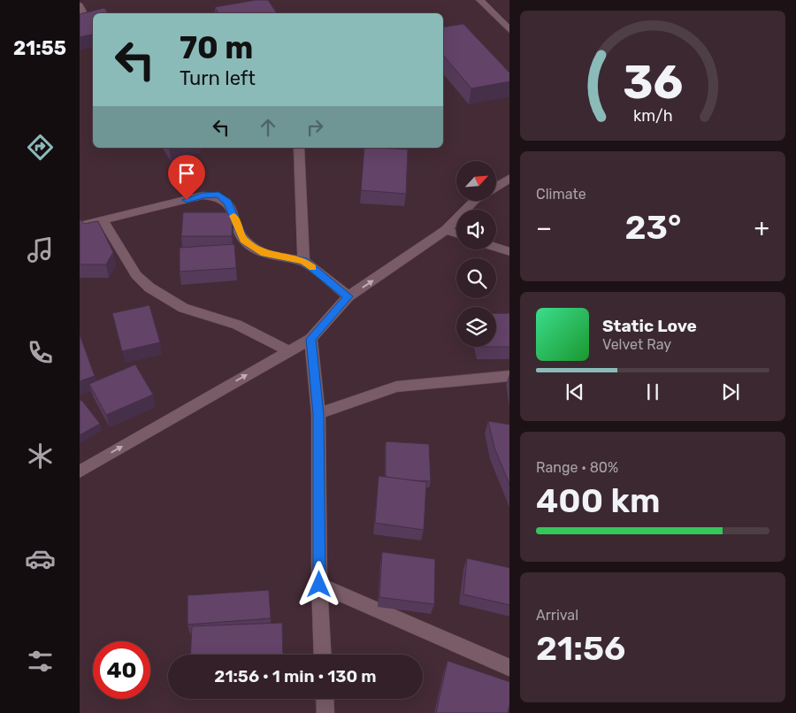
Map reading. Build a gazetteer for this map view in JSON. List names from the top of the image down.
{
  "north": "top right",
  "page": {
    "tabs": "21:55",
    "turn": ["70 m", "Turn left"],
    "tile": [
      "Climate",
      ["Range · 80%", "400 km"],
      ["Arrival", "21:56"]
    ],
    "heat": ["−", "23°", "+"],
    "song": ["Static Love", "Velvet Ray"],
    "limit": "40",
    "trip": "21:56 · 1 min · 130 m",
    "gauge": ["36", "km/h"]
  }
}
